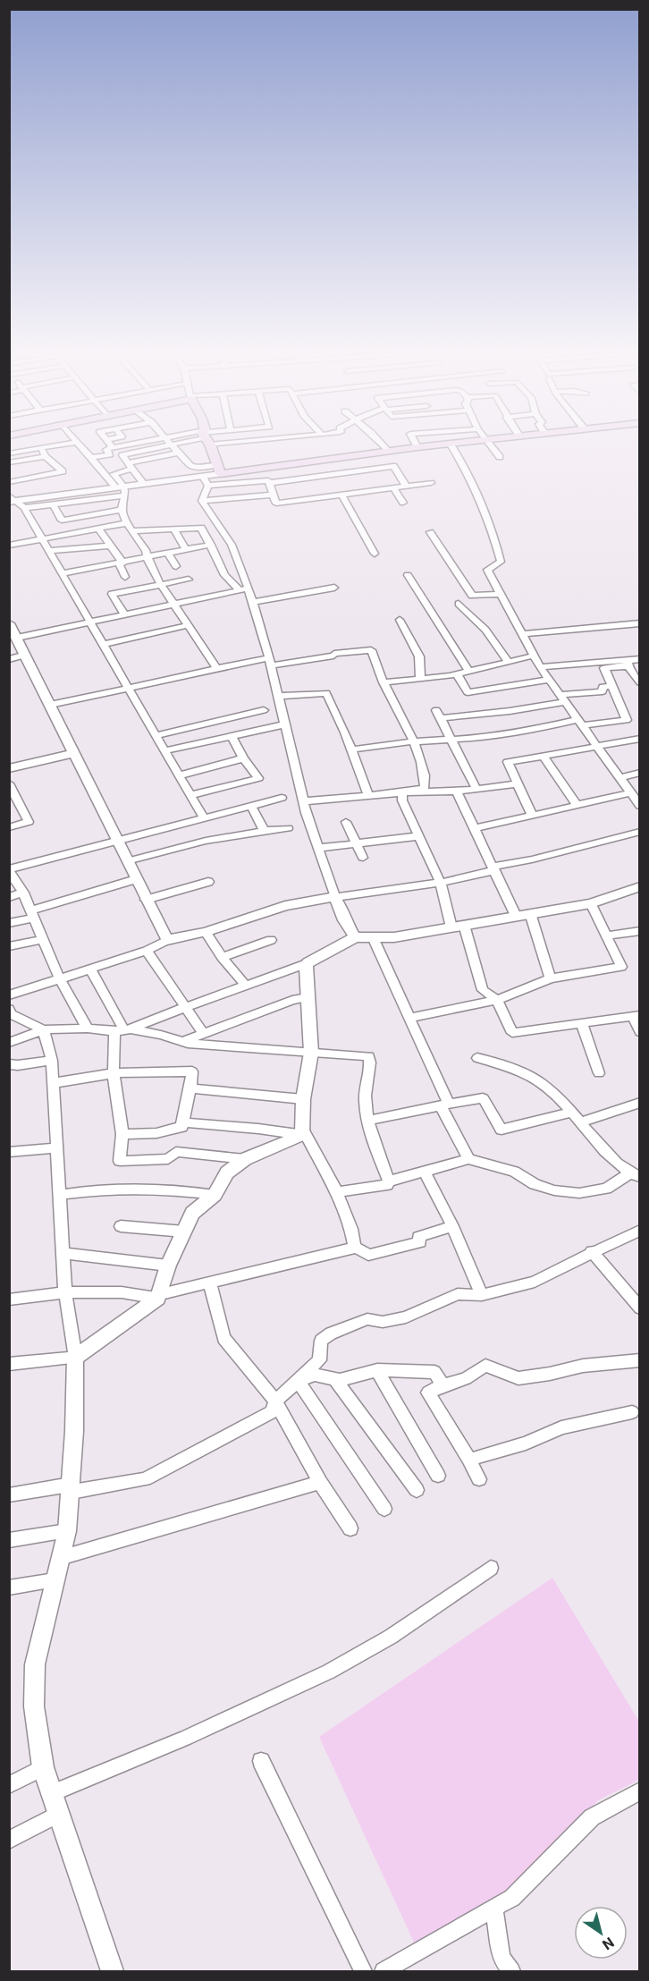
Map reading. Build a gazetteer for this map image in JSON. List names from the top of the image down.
{
  "north": "bottom right"
}
